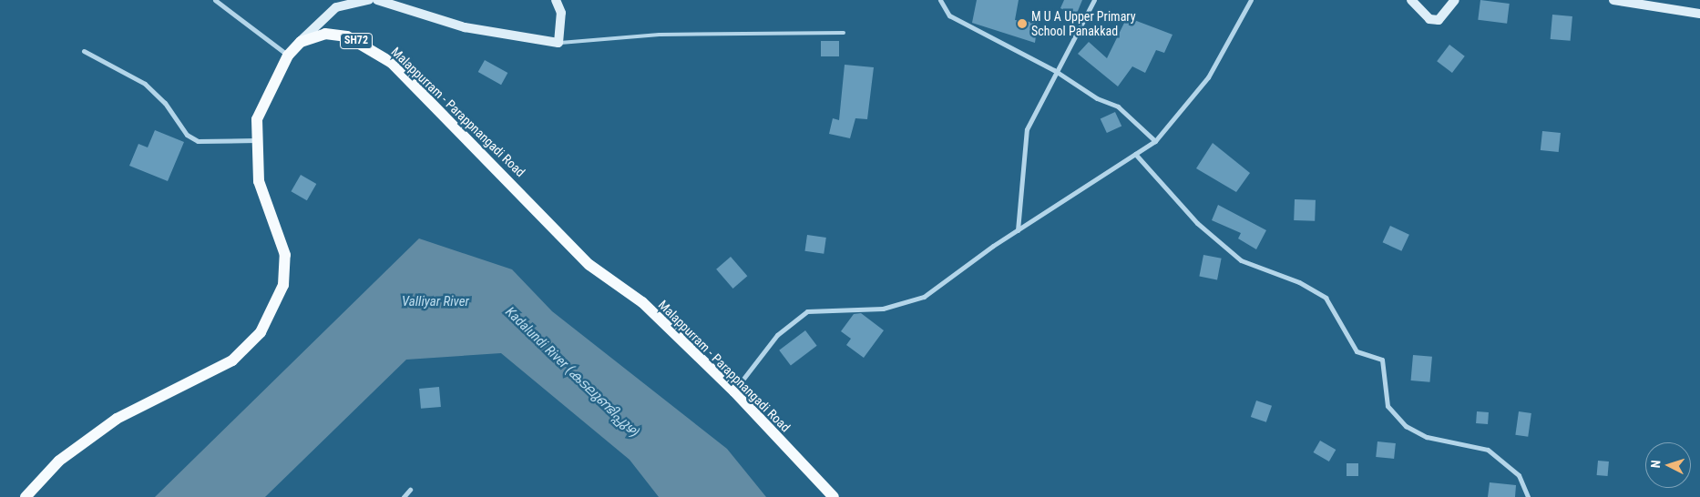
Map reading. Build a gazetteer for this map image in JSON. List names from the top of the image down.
{
  "streets": {
    "main road": ["SH72", "Malappurram - Parappnangadi Road"]
  },
  "water": ["Valliyar River", "Kadalundi River (കടലുണ്ടിപ്പുഴ)"],
  "places": ["M U A Upper Primary School Panakkad"],
  "north": "left"
}
